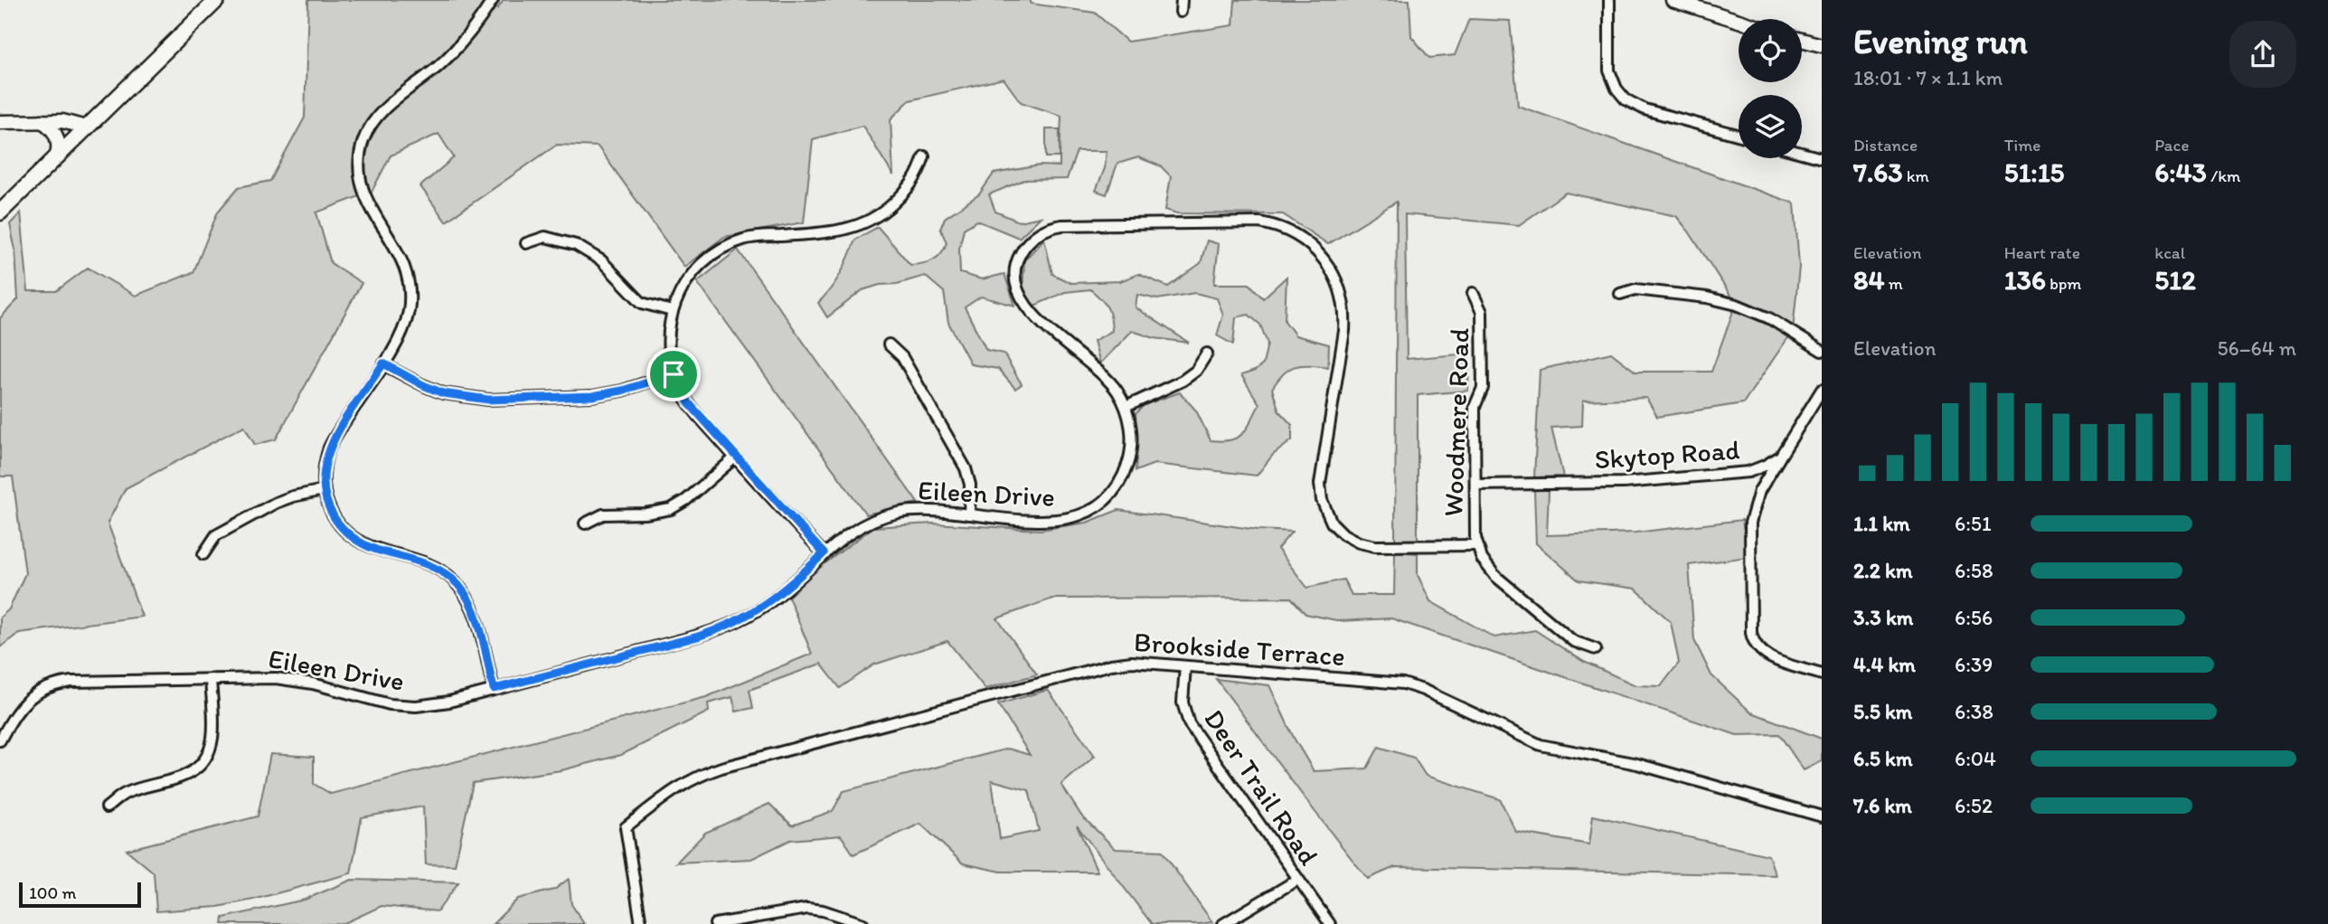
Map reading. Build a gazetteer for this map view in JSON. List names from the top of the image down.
{
  "streets": {
    "street": [
      "Woodmere Road",
      "Skytop Road",
      "Eileen Drive",
      "Brookside Terrace",
      "Deer Trail Road"
    ]
  },
  "crossings": [
    ["Woodmere Road", "Skytop Road"],
    ["Woodmere Road", "Eileen Drive"],
    ["Brookside Terrace", "Deer Trail Road"]
  ],
  "scale_bar": "100 m",
  "page": {
    "heading": ["Evening run", "18:01 · 7 × 1.1 km"],
    "stats": [
      ["Distance", "7.63 km"],
      ["Time", "51:15"],
      ["Pace", "6:43 /km"],
      ["Elevation", "84 m"],
      ["Heart rate", "136 bpm"],
      ["kcal", "512"]
    ],
    "chart": ["Elevation", "56–64 m"],
    "list": [
      {
        "name": "1.1 km",
        "note": "6:51"
      },
      {
        "name": "2.2 km",
        "note": "6:58"
      },
      {
        "name": "3.3 km",
        "note": "6:56"
      },
      {
        "name": "4.4 km",
        "note": "6:39"
      },
      {
        "name": "5.5 km",
        "note": "6:38"
      },
      {
        "name": "6.5 km",
        "note": "6:04"
      },
      {
        "name": "7.6 km",
        "note": "6:52"
      }
    ],
    "scale": "100 m"
  }
}
